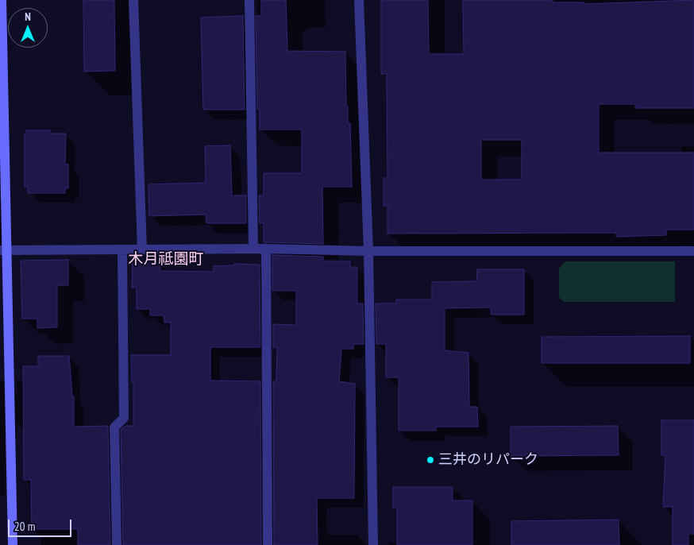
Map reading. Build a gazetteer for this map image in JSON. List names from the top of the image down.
{
  "districts": ["木月祗園町"],
  "places": ["三井のリパーク"],
  "scale_bar": "20 m",
  "north": "top"
}
